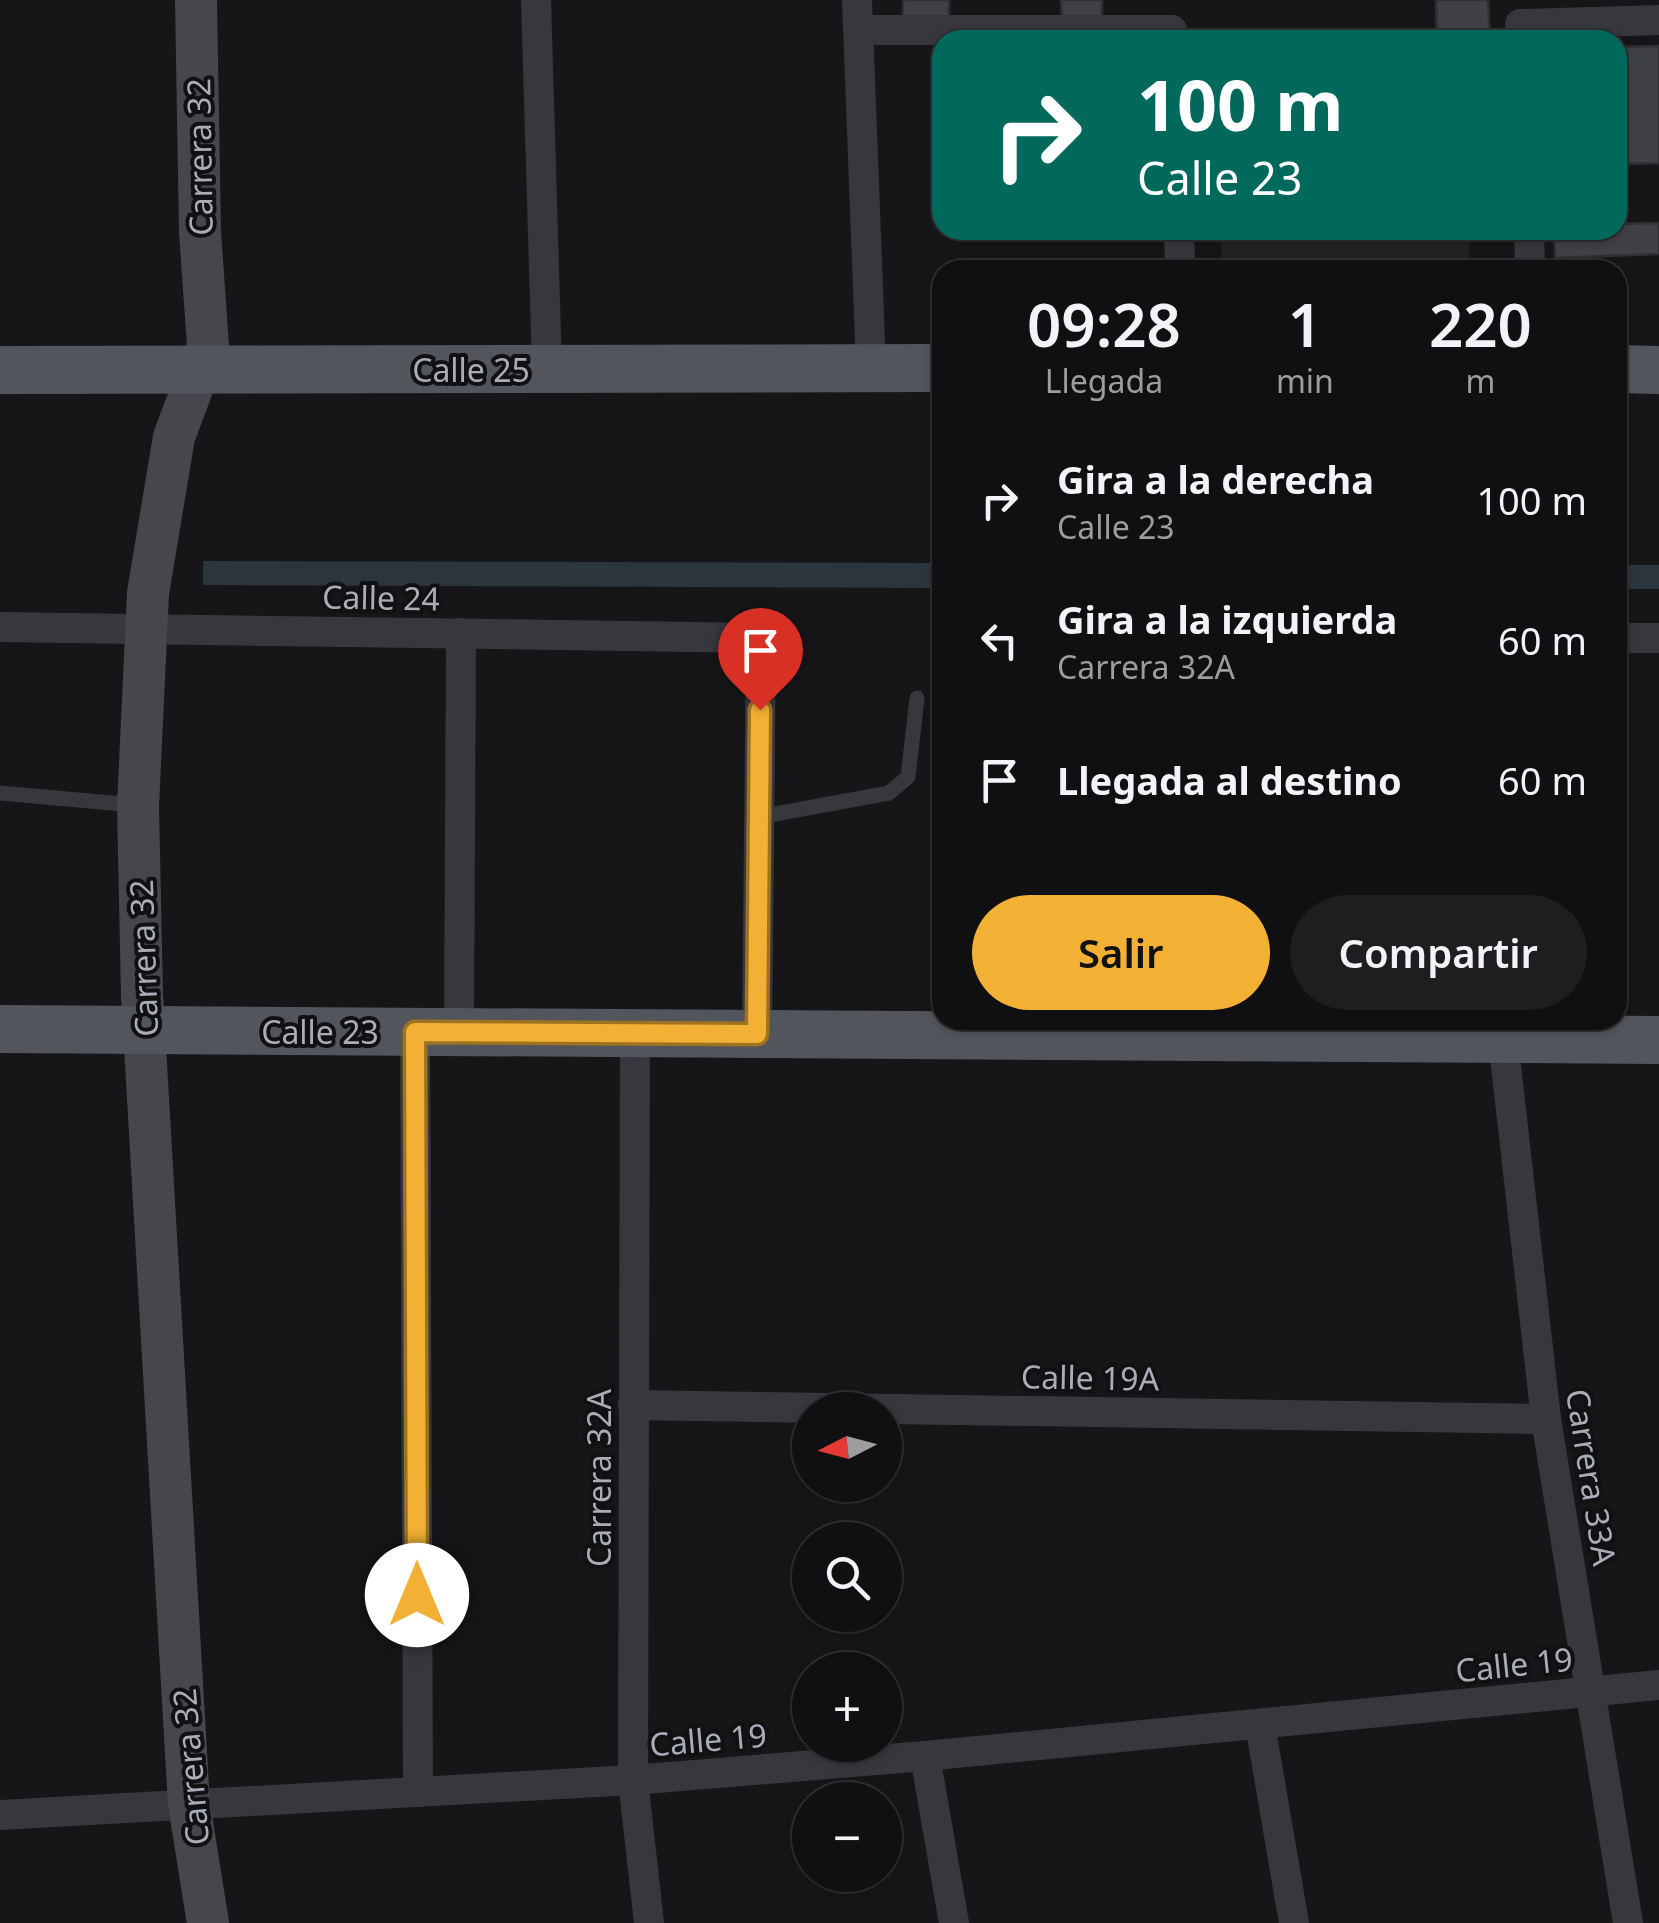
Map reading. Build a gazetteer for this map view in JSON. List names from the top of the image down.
{
  "streets": {
    "main road": ["Calle 25", "Calle 23"],
    "street": [
      "Carrera 32",
      "Calle 24",
      "Calle 19A",
      "Carrera 33A",
      "Carrera 32A",
      "Calle 19"
    ]
  },
  "crossings": [
    ["Carrera 32", "Calle 25"],
    ["Carrera 32", "Calle 24"],
    ["Carrera 32", "Calle 23"],
    ["Carrera 32", "Calle 19"],
    ["Calle 23", "Carrera 33A"],
    ["Calle 23", "Carrera 32A"],
    ["Calle 19A", "Carrera 33A"],
    ["Calle 19A", "Carrera 32A"],
    ["Carrera 33A", "Calle 19"],
    ["Carrera 32A", "Calle 19"]
  ],
  "north": "left",
  "page": {
    "turn": ["100 m", "Calle 23"],
    "eta": [
      "09:28",
      "Llegada",
      "1",
      "min",
      "220",
      "m"
    ],
    "list": [
      {
        "name": "Gira a la derecha",
        "note": "Calle 23",
        "value": "100 m"
      },
      {
        "name": "Gira a la izquierda",
        "note": "Carrera 32A",
        "value": "60 m"
      },
      {
        "name": "Llegada al destino",
        "value": "60 m"
      }
    ],
    "buttons": ["Salir", "Compartir"],
    "map_buttons": ["+", "−"]
  }
}
